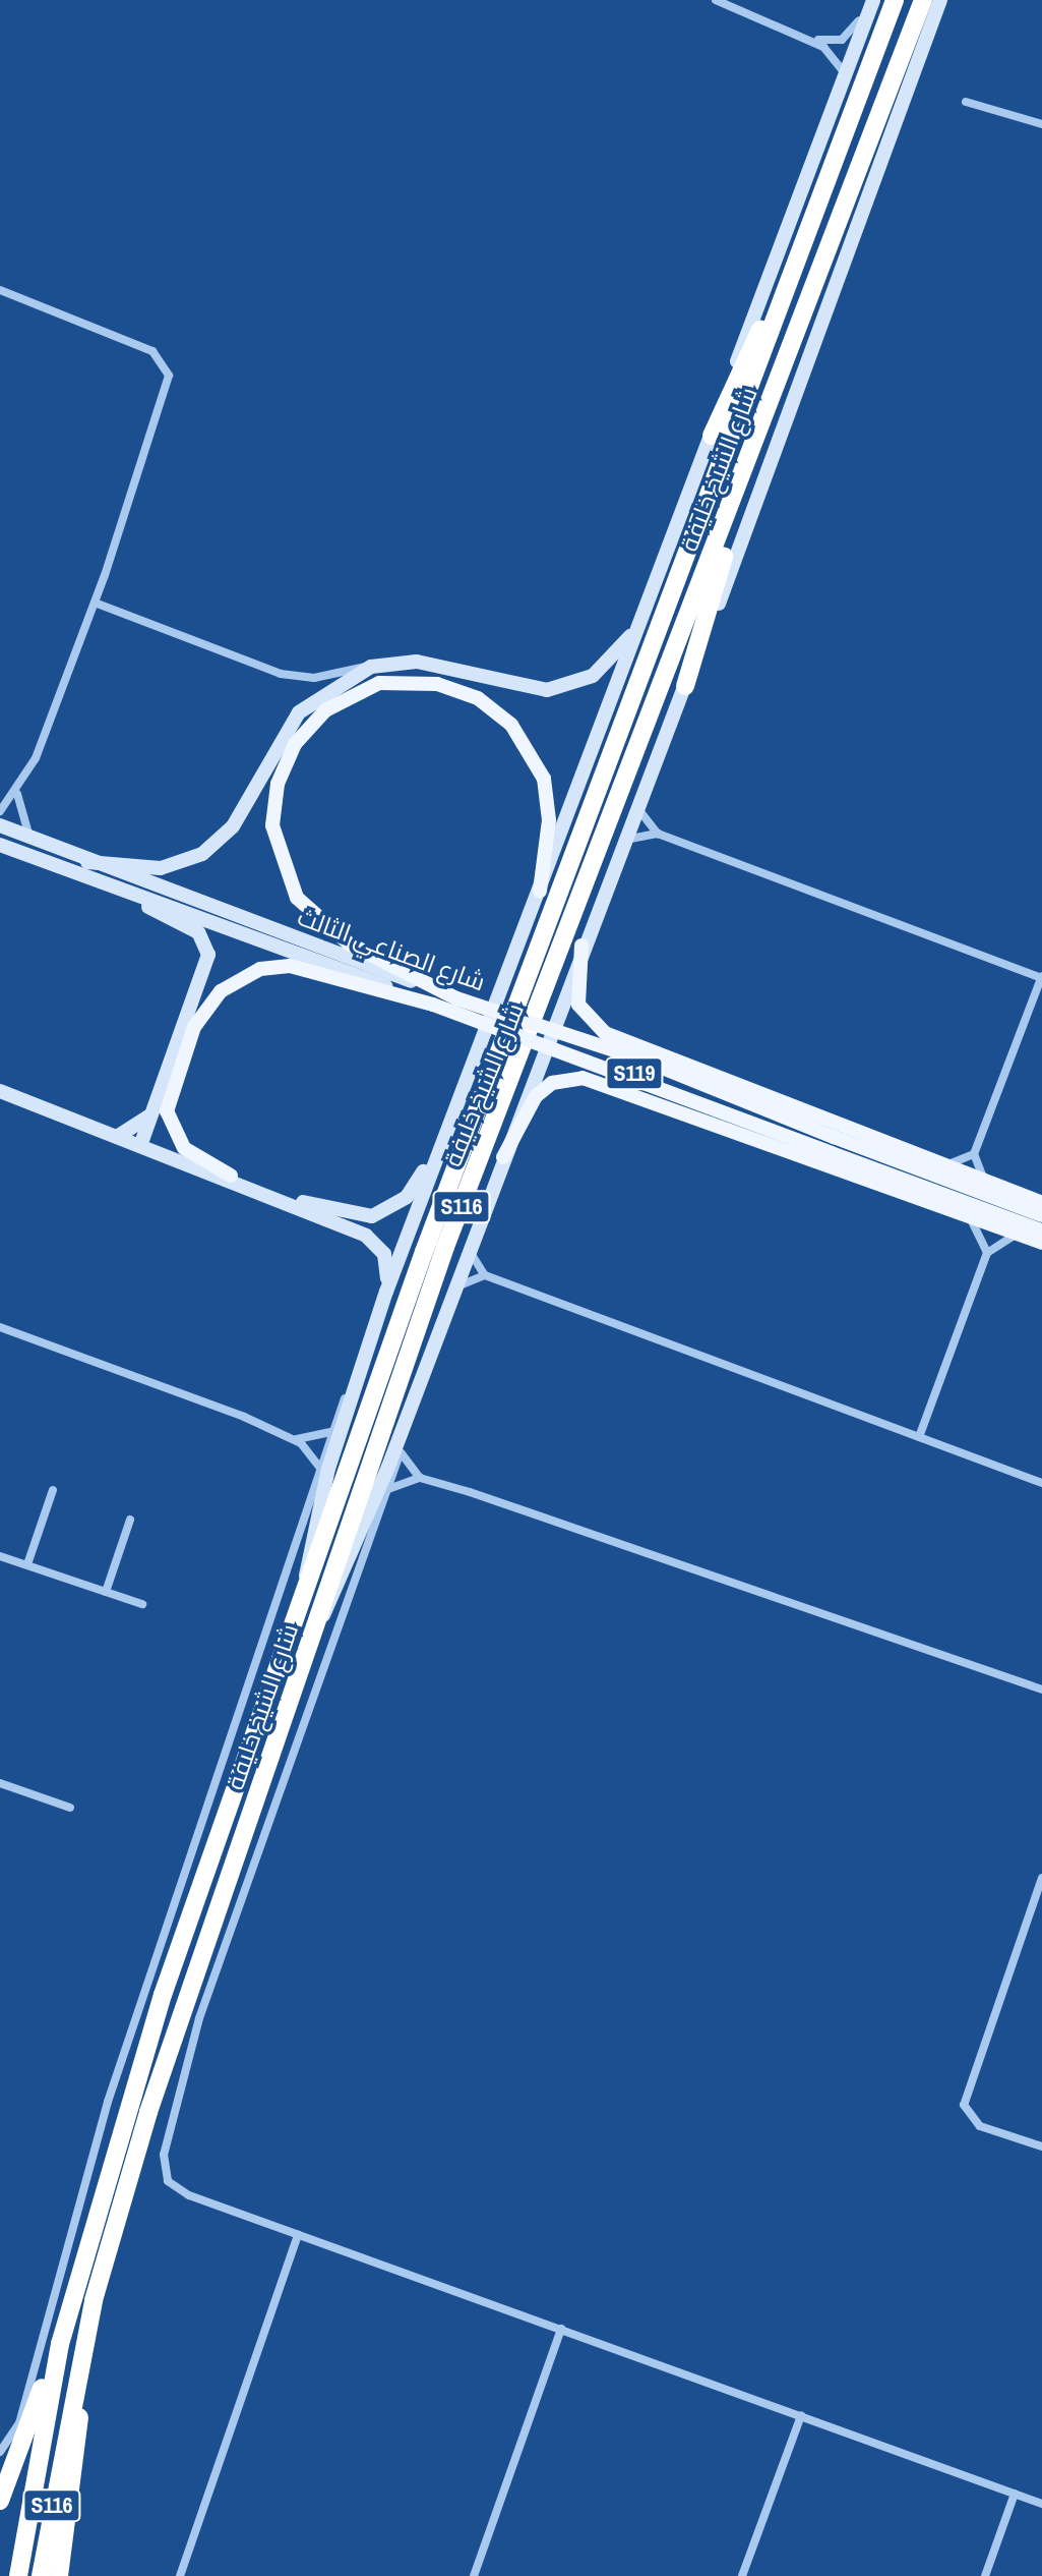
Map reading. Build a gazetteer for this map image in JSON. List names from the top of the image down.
{
  "streets": {
    "highway": ["شارع الشيخ خليفة", "S116"],
    "main road": ["شارع الصناعي الثالث", "S119"]
  }
}
